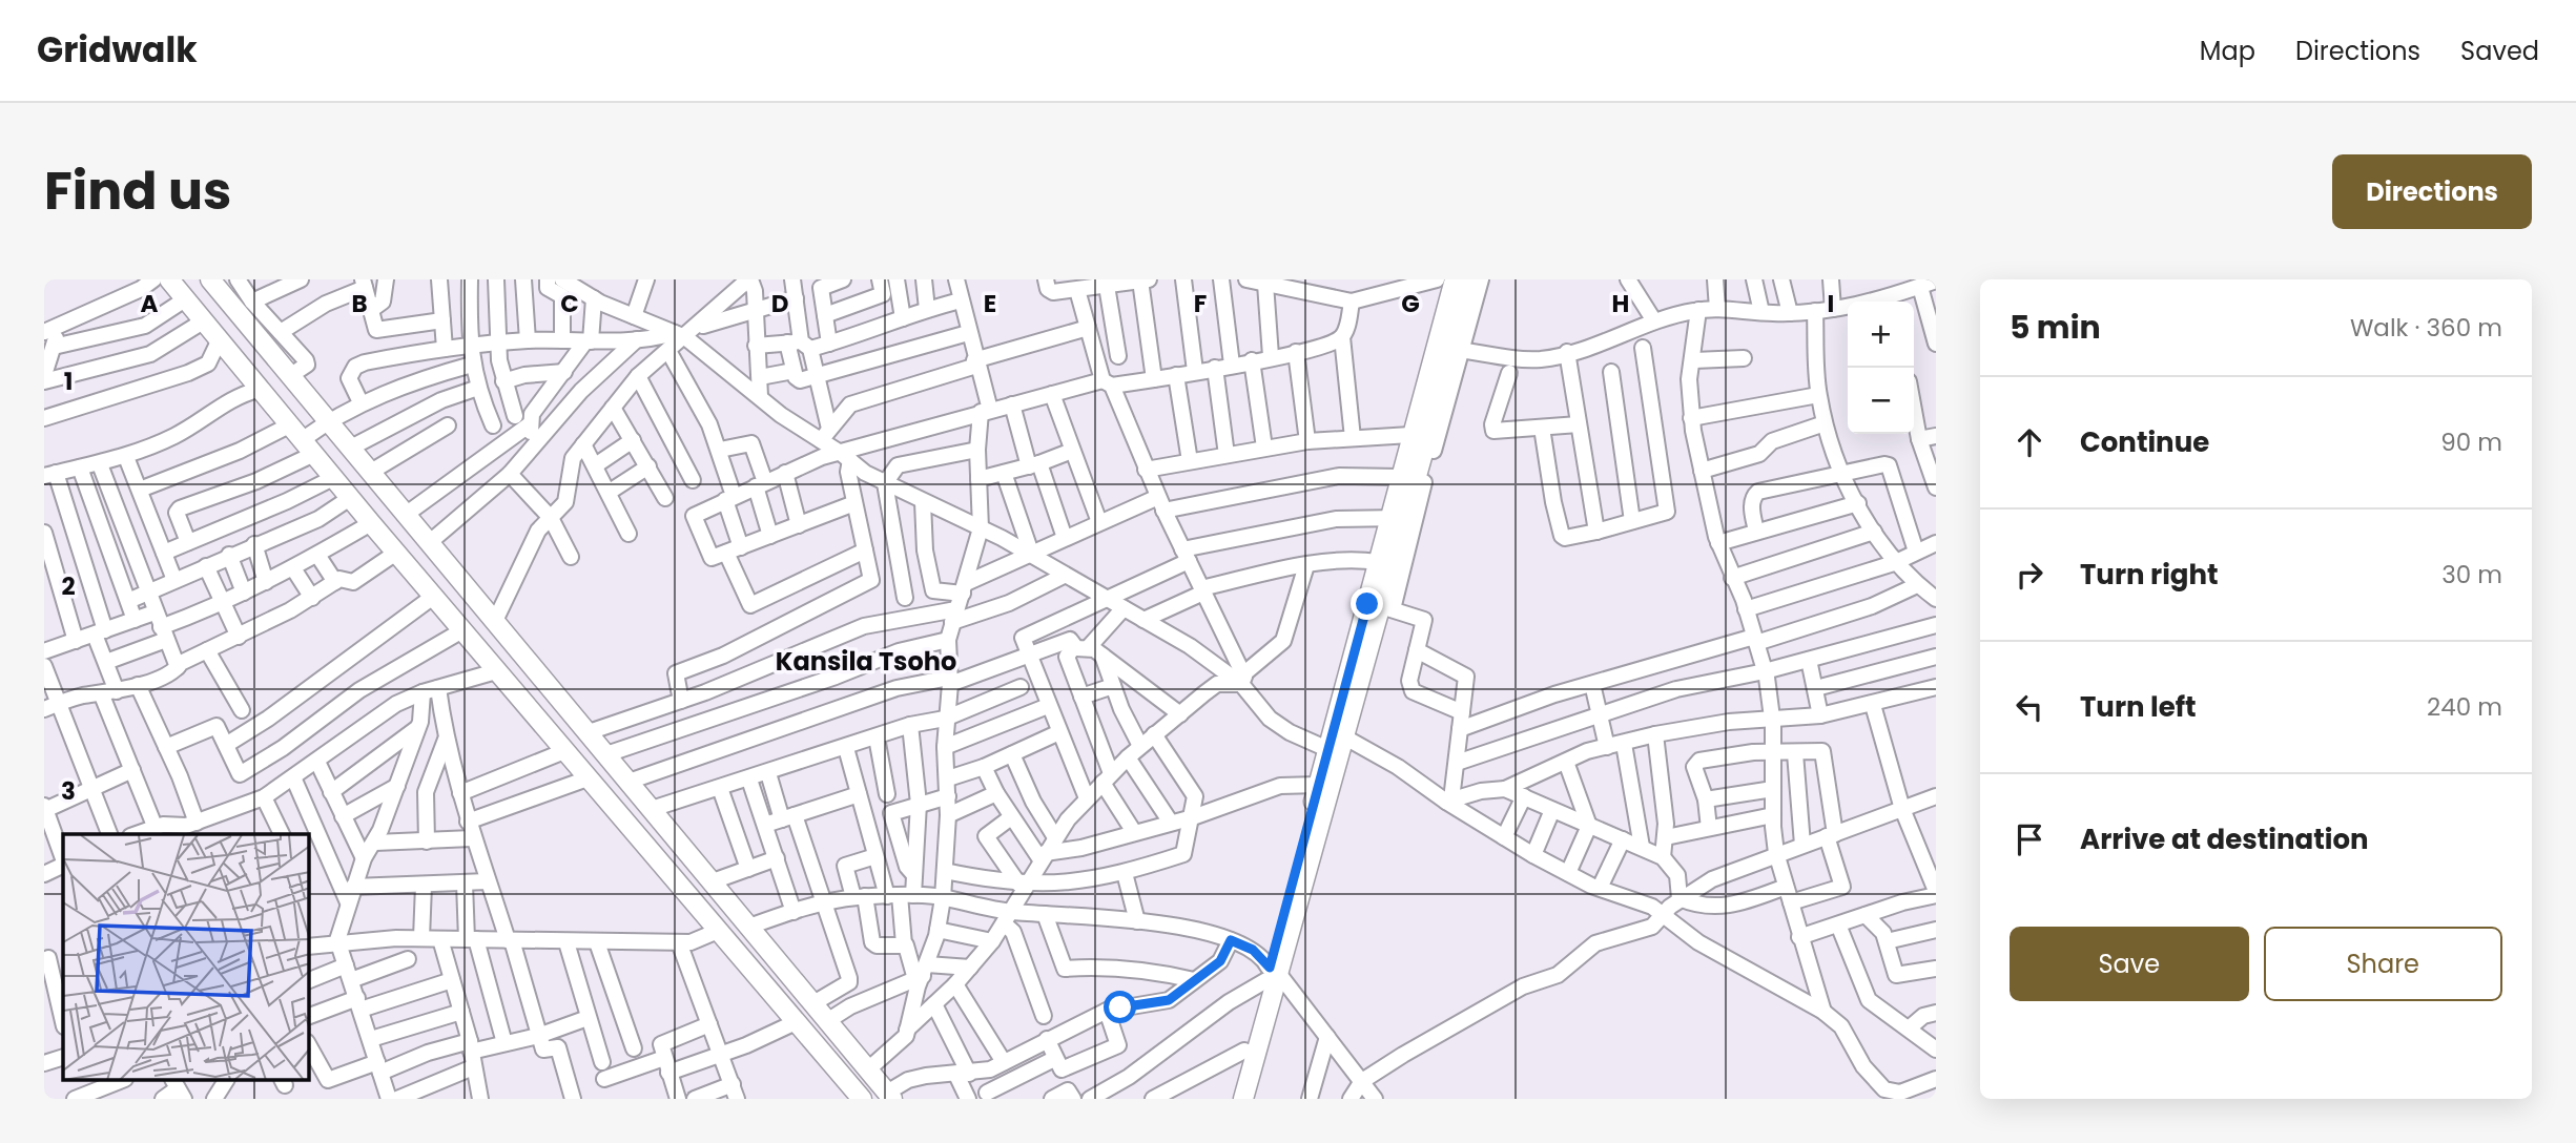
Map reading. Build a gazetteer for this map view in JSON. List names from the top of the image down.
{
  "districts": ["Kansila Tsoho"],
  "page": {
    "header": "Gridwalk",
    "nav": ["Map", "Directions", "Saved"],
    "title": "Find us",
    "buttons": [
      "Directions",
      ["Save", "Share"]
    ],
    "heading": ["5 min", "Walk · 360 m"],
    "map_buttons": ["+", "−"],
    "list": [
      ["Continue", "90 m"],
      ["Turn right", "30 m"],
      ["Turn left", "240 m"],
      "Arrive at destination"
    ]
  },
  "grid": {
    "columns": [
      "A",
      "B",
      "C",
      "D",
      "E",
      "F",
      "G",
      "H",
      "I"
    ],
    "rows": ["1", "2", "3"]
  }
}
